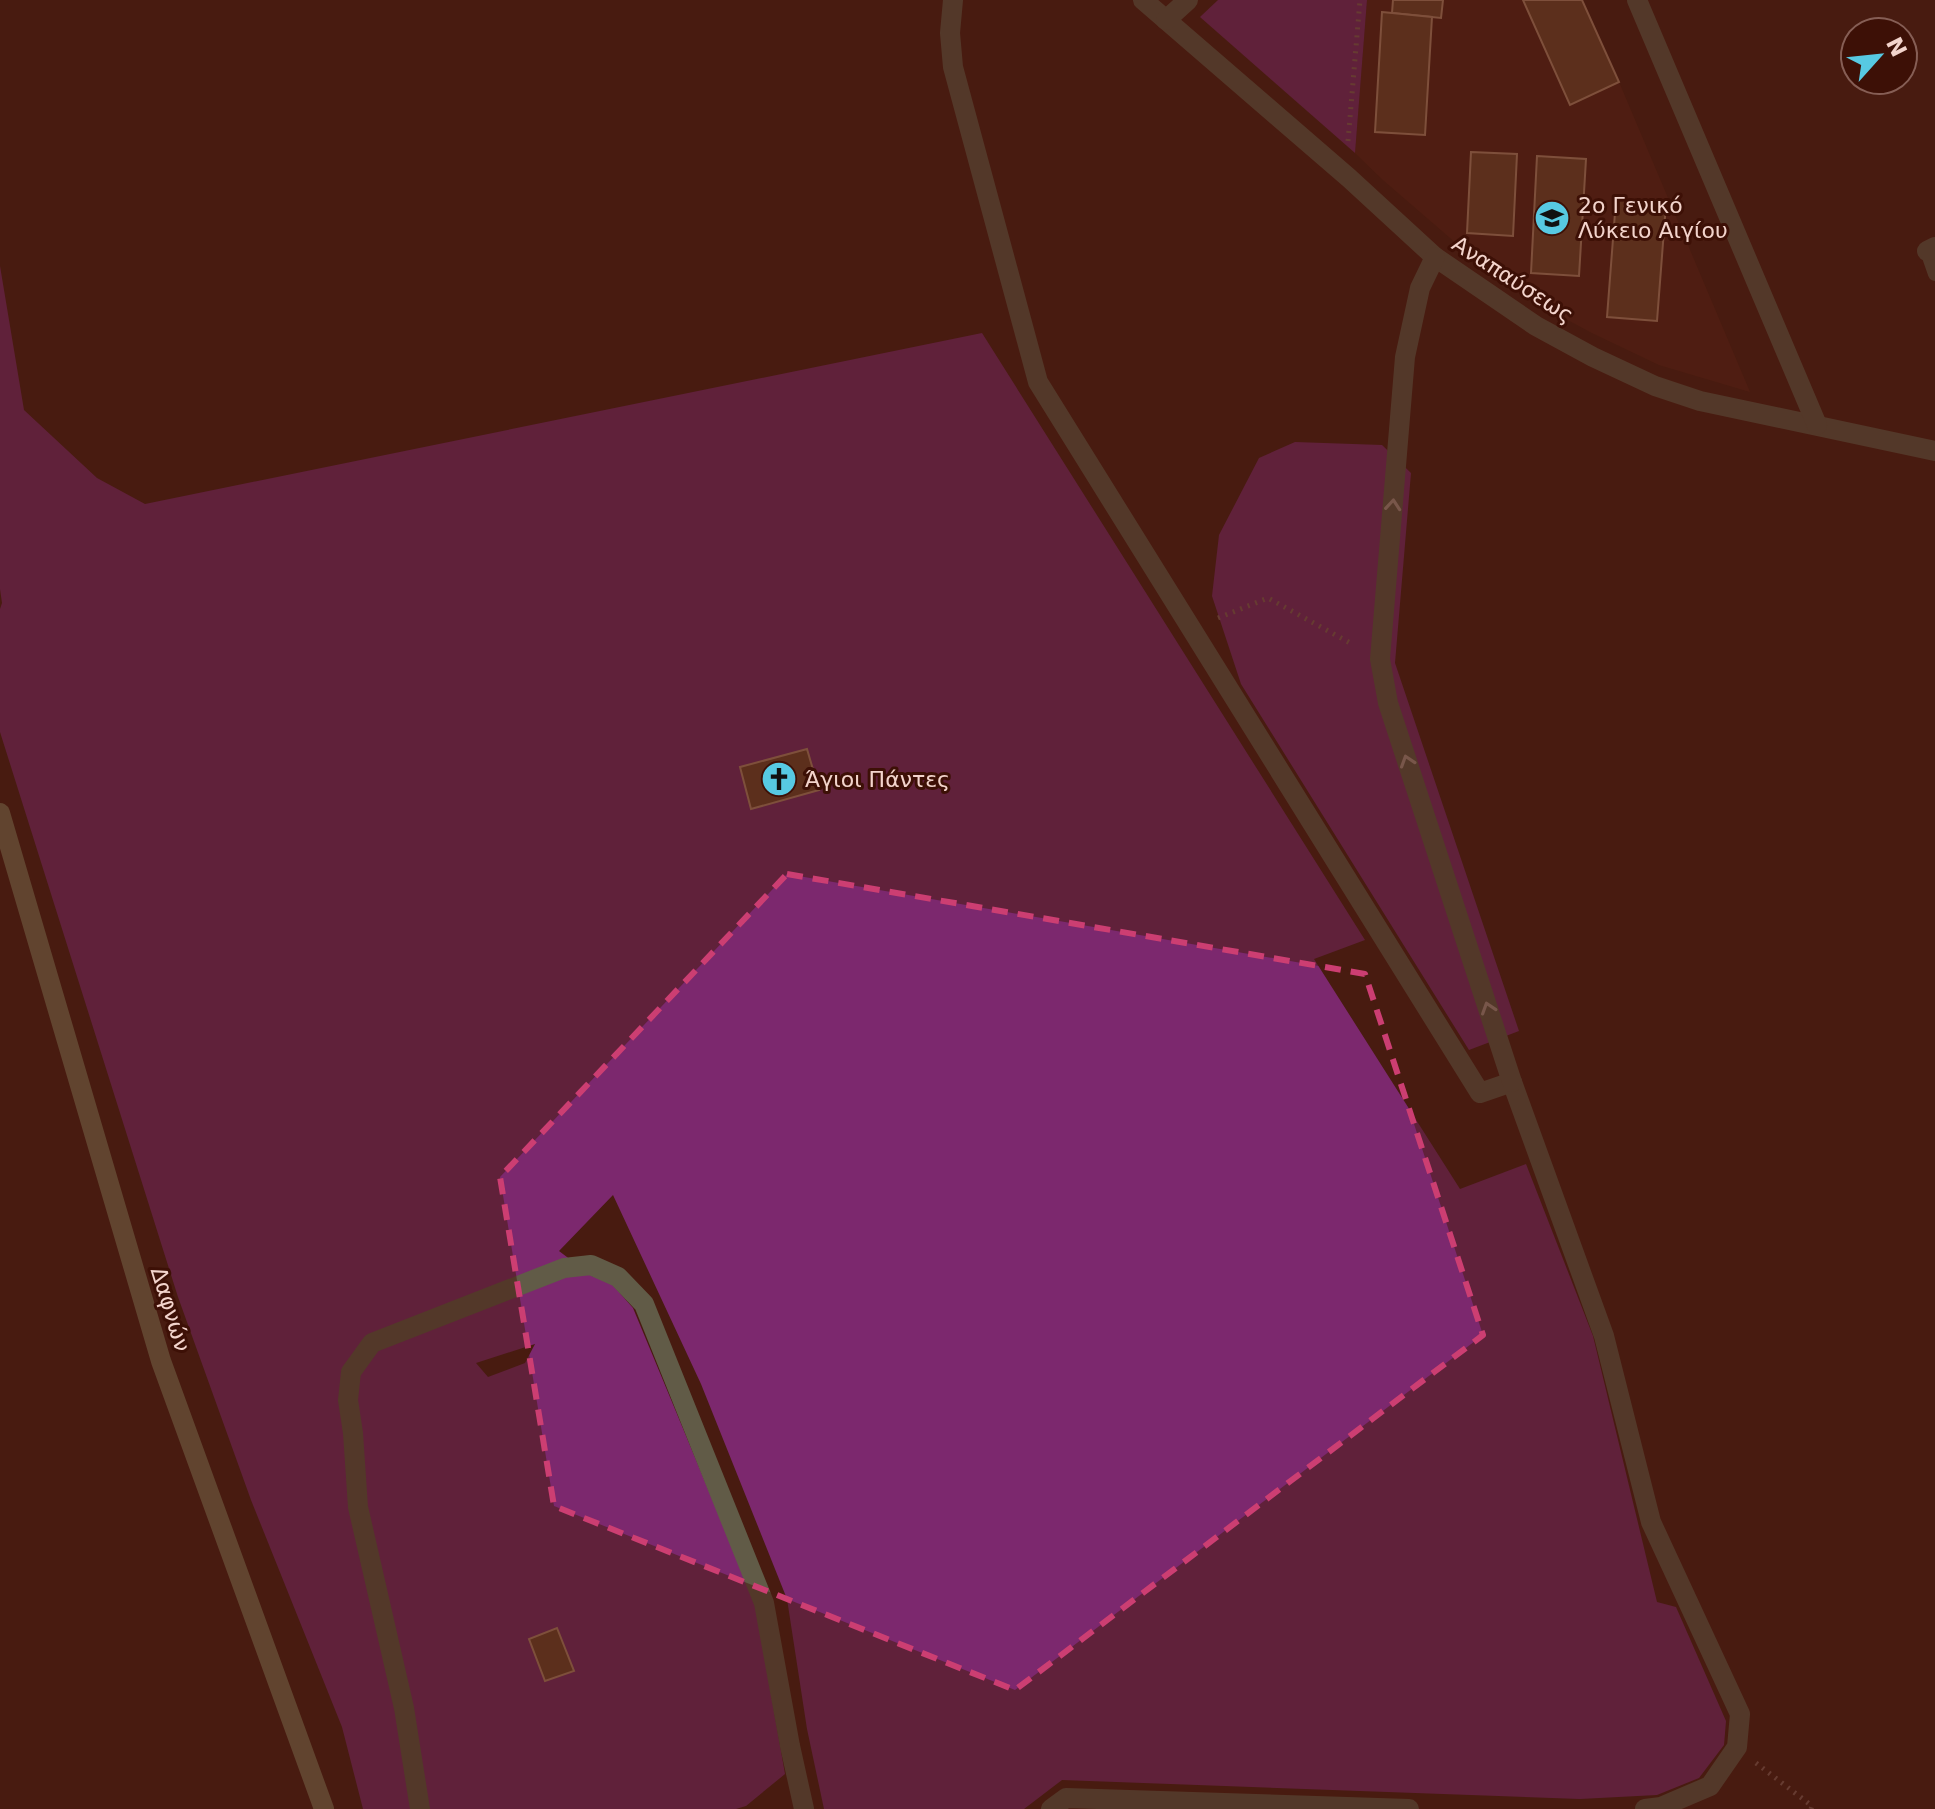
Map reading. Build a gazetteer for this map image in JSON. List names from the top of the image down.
{
  "streets": {
    "main road": ["Δαφνών"],
    "street": ["Αναπαύσεως"]
  },
  "places": {
    "school or university": ["2ο Γενικό Λύκειο Αιγίου"],
    "church": ["Άγιοι Πάντες"]
  },
  "north": "top right"
}
